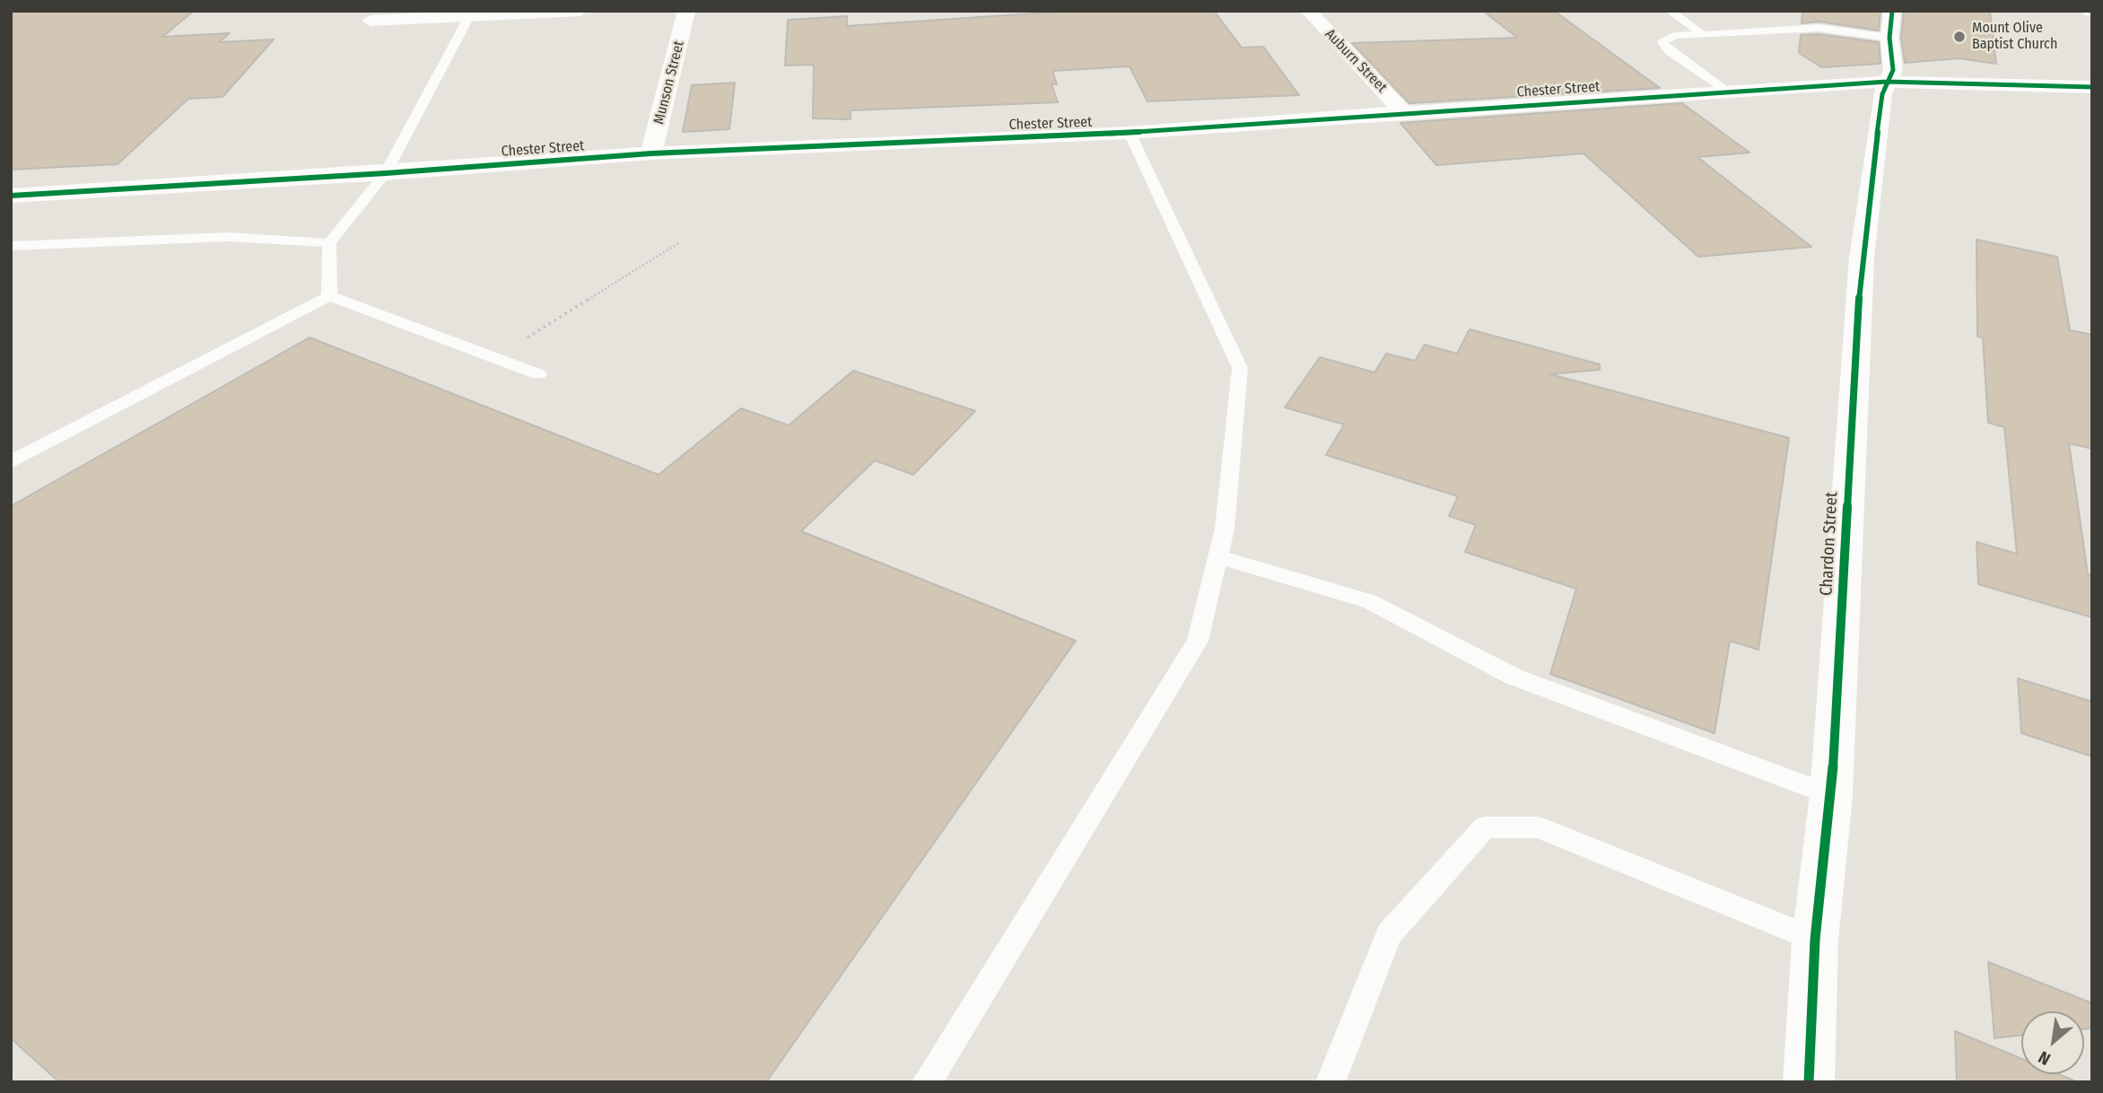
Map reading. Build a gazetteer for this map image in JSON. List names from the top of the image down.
{
  "streets": {
    "street": [
      "Auburn Street",
      "Munson Street",
      "Chester Street",
      "Chardon Street"
    ]
  },
  "crossings": [
    ["Auburn Street", "Chester Street"],
    ["Munson Street", "Chester Street"],
    ["Chester Street", "Chardon Street"]
  ],
  "places": ["Mount Olive Baptist Church"],
  "north": "bottom left"
}
